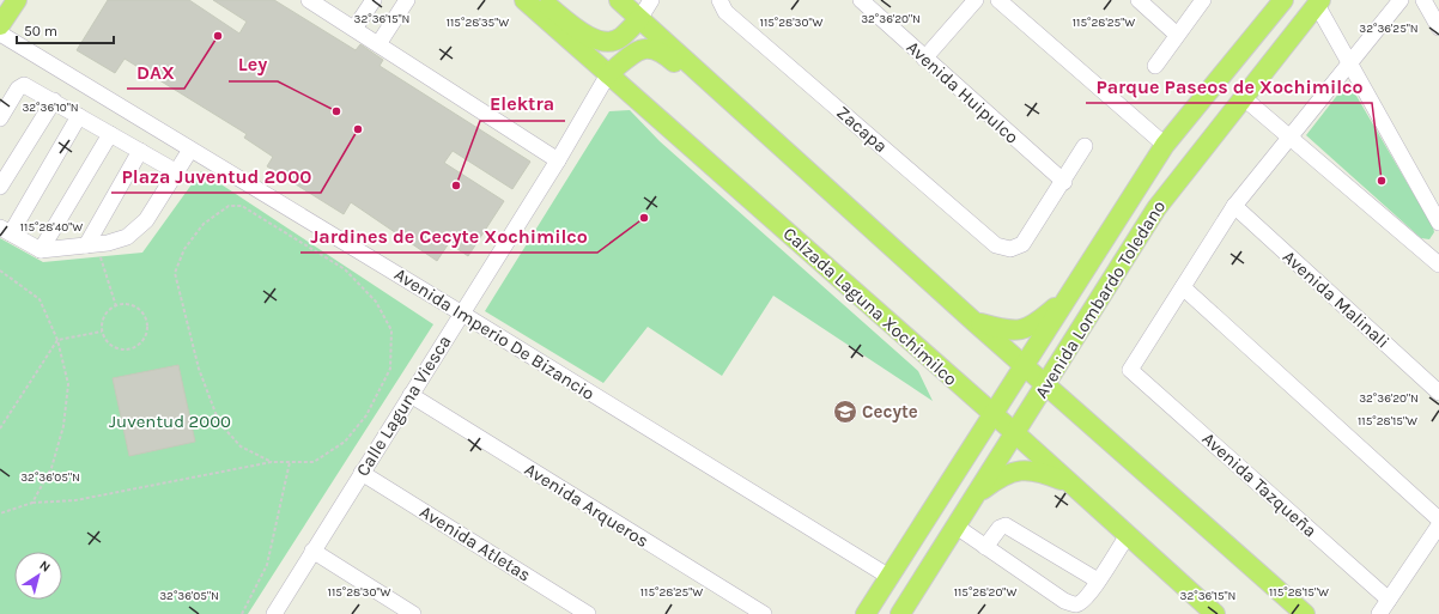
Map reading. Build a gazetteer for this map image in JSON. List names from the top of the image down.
{
  "streets": {
    "main road": ["Avenida Lombardo Toledano", "Calzada Laguna Xochimilco"],
    "street": [
      "Avenida Huipulco",
      "Zacapa",
      "Avenida Malinali",
      "Avenida Imperio De Bizancio",
      "Calle Laguna Viesca",
      "Avenida Tazqueña",
      "Avenida Arqueros",
      "Avenida Atletas"
    ]
  },
  "crossings": [
    ["Avenida Huipulco", "Zacapa"],
    ["Avenida Lombardo Toledano", "Calzada Laguna Xochimilco"],
    ["Avenida Lombardo Toledano", "Avenida Imperio De Bizancio"],
    ["Calzada Laguna Xochimilco", "Calle Laguna Viesca"],
    ["Avenida Imperio De Bizancio", "Calle Laguna Viesca"],
    ["Calle Laguna Viesca", "Avenida Arqueros"],
    ["Calle Laguna Viesca", "Avenida Atletas"]
  ],
  "parks": ["Juventud 2000"],
  "places": {
    "other": [
      "DAX",
      "Ley",
      "Plaza Juventud 2000",
      "Parque Paseos de Xochimilco",
      "Elektra",
      "Jardines de Cecyte Xochimilco"
    ],
    "school or university": ["Cecyte"]
  },
  "scale_bar": "50 m",
  "north": "top right",
  "coordinates": [
    "32°36'15\"N",
    "32°36'20\"N",
    "115°28'35\"W",
    "115°28'30\"W",
    "115°28'25\"W",
    "32°36'25\"N",
    "32°36'10\"N",
    "115°28'40\"W",
    "115°28'15\"W",
    "32°36'05\"N",
    "115°28'20\"W"
  ]
}
